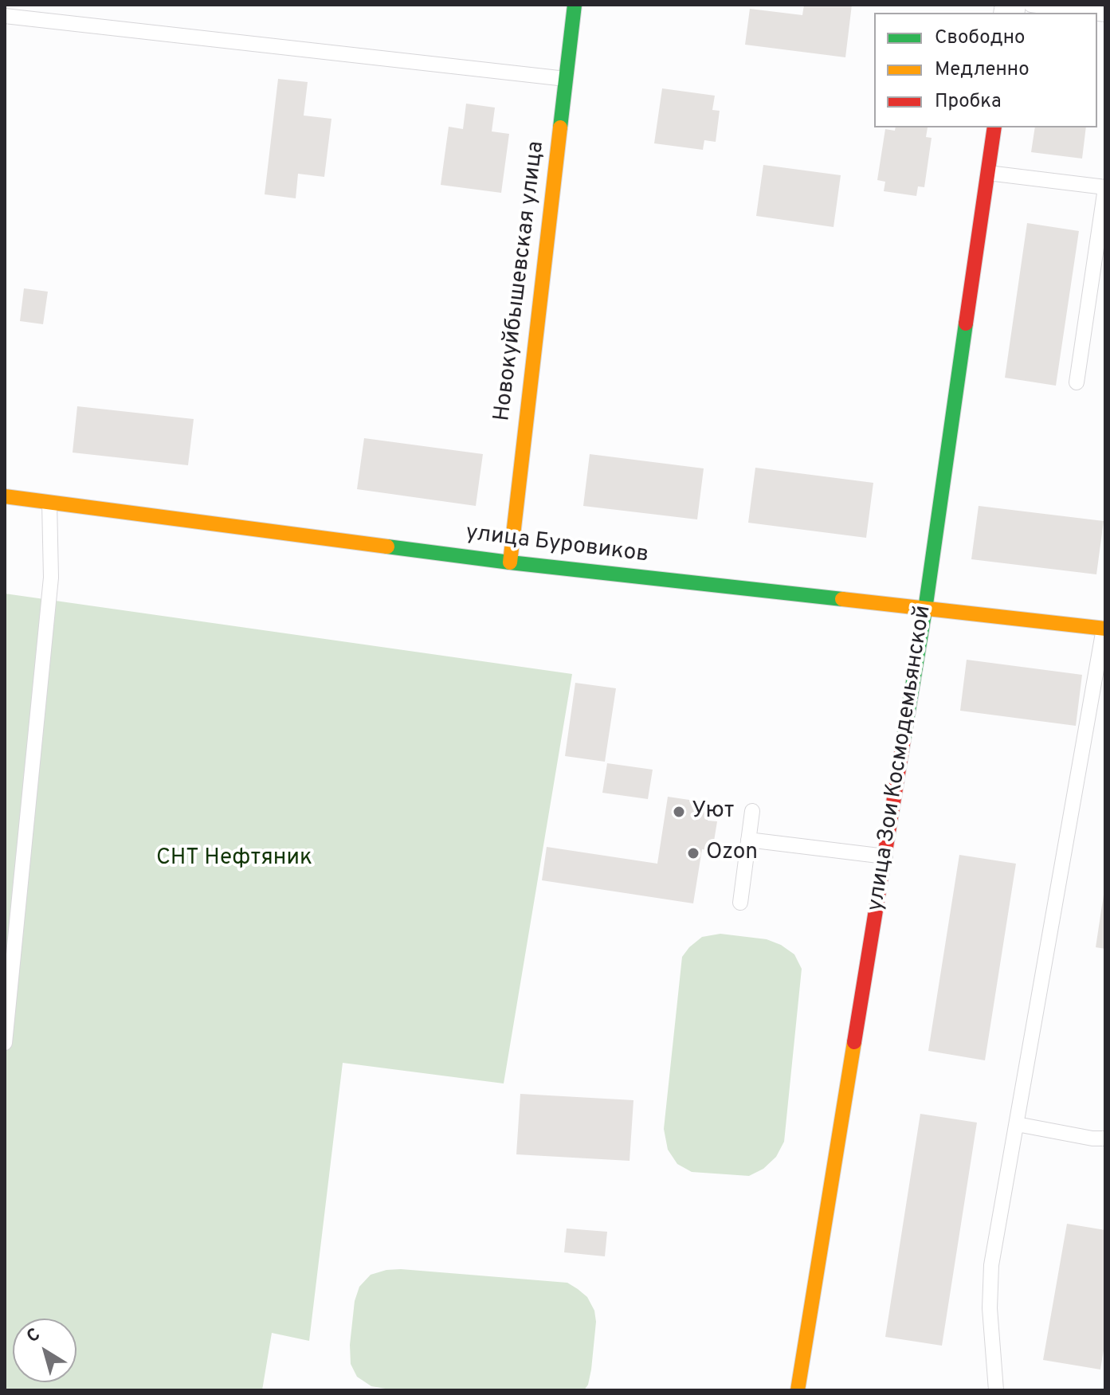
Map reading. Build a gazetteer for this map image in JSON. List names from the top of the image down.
{
  "streets": {
    "street": ["Новокуйбышевская улица", "улица Буровиков", "улица Зои Космодемьянской"]
  },
  "crossings": [
    ["Новокуйбышевская улица", "улица Буровиков"],
    ["улица Буровиков", "улица Зои Космодемьянской"]
  ],
  "parks": ["СНТ Нефтяник"],
  "places": ["Уют", "Ozon"],
  "legend": ["Свободно", "Медленно", "Пробка"],
  "north": "top left"
}
